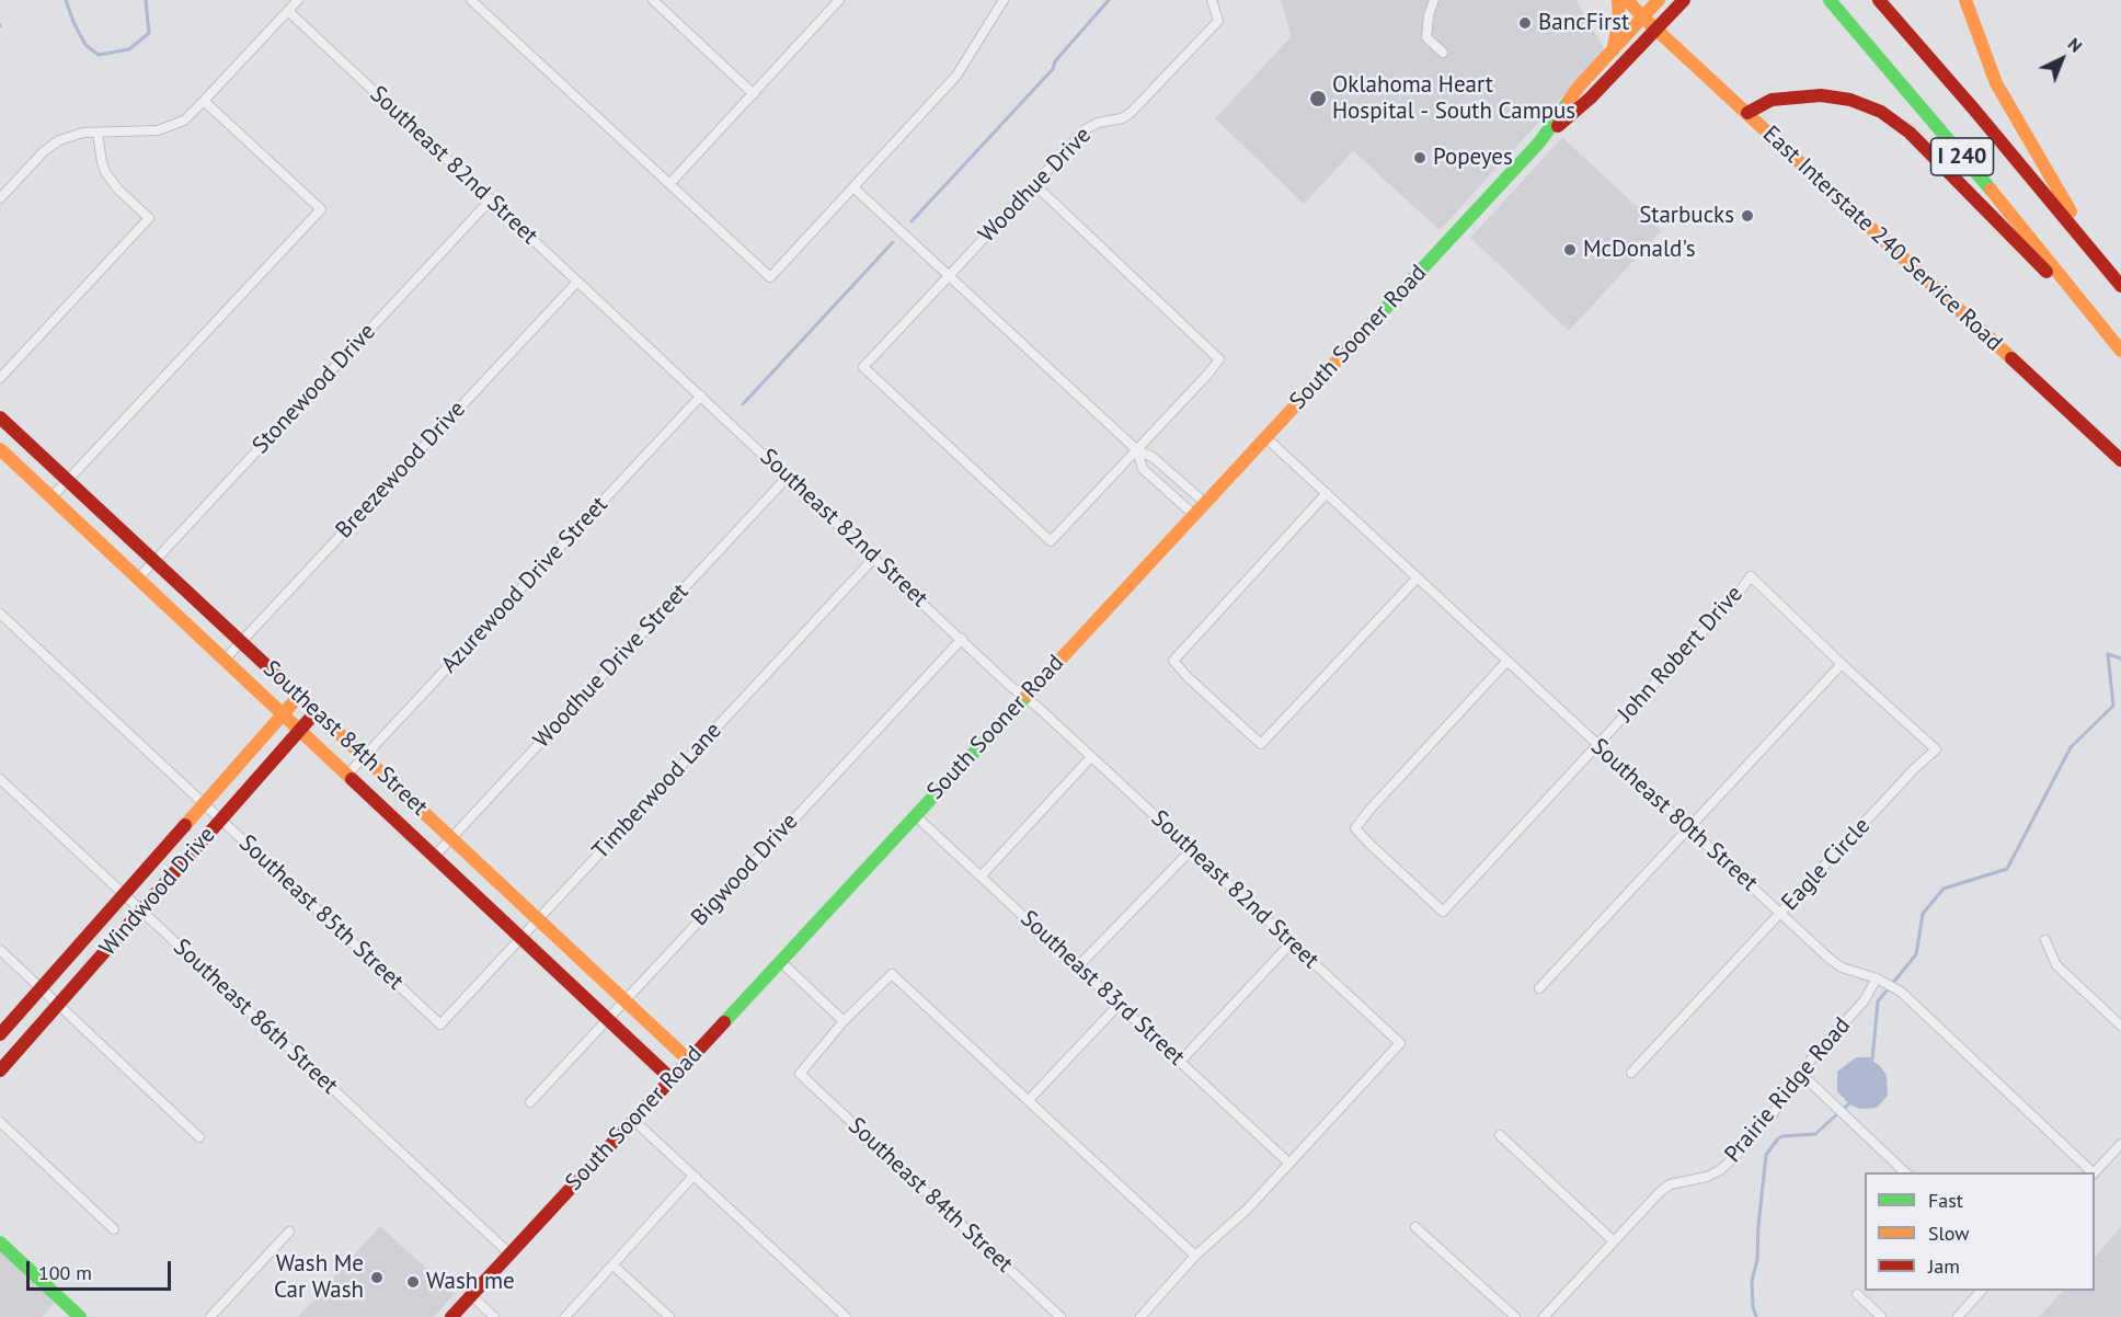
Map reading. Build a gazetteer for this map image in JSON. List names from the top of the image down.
{
  "streets": {
    "main road": [
      "I 240",
      "East Interstate 240 Service Road",
      "South Sooner Road",
      "Southeast 84th Street",
      "Windwood Drive"
    ],
    "street": [
      "Southeast 82nd Street",
      "Woodhue Drive",
      "Stonewood Drive",
      "Breezewood Drive",
      "Azurewood Drive Street",
      "John Robert Drive",
      "Woodhue Drive Street",
      "Timberwood Lane",
      "Southeast 80th Street",
      "Eagle Circle",
      "Bigwood Drive",
      "Southeast 85th Street",
      "Southeast 83rd Street",
      "Southeast 86th Street",
      "Prairie Ridge Road"
    ]
  },
  "crossings": [
    ["Southeast 82nd Street", "South Sooner Road"],
    ["Southeast 82nd Street", "Stonewood Drive"],
    ["Southeast 82nd Street", "Breezewood Drive"],
    ["Southeast 82nd Street", "Azurewood Drive Street"],
    ["Southeast 82nd Street", "Woodhue Drive Street"],
    ["Southeast 82nd Street", "Timberwood Lane"],
    ["Southeast 82nd Street", "Bigwood Drive"],
    ["Southeast 82nd Street", "Southeast 83rd Street"],
    ["East Interstate 240 Service Road", "South Sooner Road"],
    ["South Sooner Road", "Southeast 84th Street"],
    ["South Sooner Road", "Southeast 80th Street"],
    ["South Sooner Road", "Southeast 83rd Street"],
    ["South Sooner Road", "Southeast 86th Street"],
    ["Stonewood Drive", "Southeast 84th Street"],
    ["Breezewood Drive", "Southeast 84th Street"],
    ["Azurewood Drive Street", "Southeast 84th Street"],
    ["John Robert Drive", "Southeast 80th Street"],
    ["John Robert Drive", "Eagle Circle"],
    ["Woodhue Drive Street", "Southeast 84th Street"],
    ["Southeast 84th Street", "Timberwood Lane"],
    ["Southeast 84th Street", "Bigwood Drive"],
    ["Southeast 84th Street", "Windwood Drive"],
    ["Timberwood Lane", "Southeast 85th Street"],
    ["Southeast 80th Street", "Eagle Circle"],
    ["Southeast 80th Street", "Prairie Ridge Road"],
    ["Windwood Drive", "Southeast 85th Street"],
    ["Windwood Drive", "Southeast 86th Street"]
  ],
  "places": [
    "BancFirst",
    "Oklahoma Heart Hospital - South Campus",
    "Popeyes",
    "Starbucks",
    "McDonald's",
    "Wash Me Car Wash",
    "Wash me"
  ],
  "legend": ["Fast", "Slow", "Jam"],
  "scale_bar": "100 m",
  "north": "top right"
}
